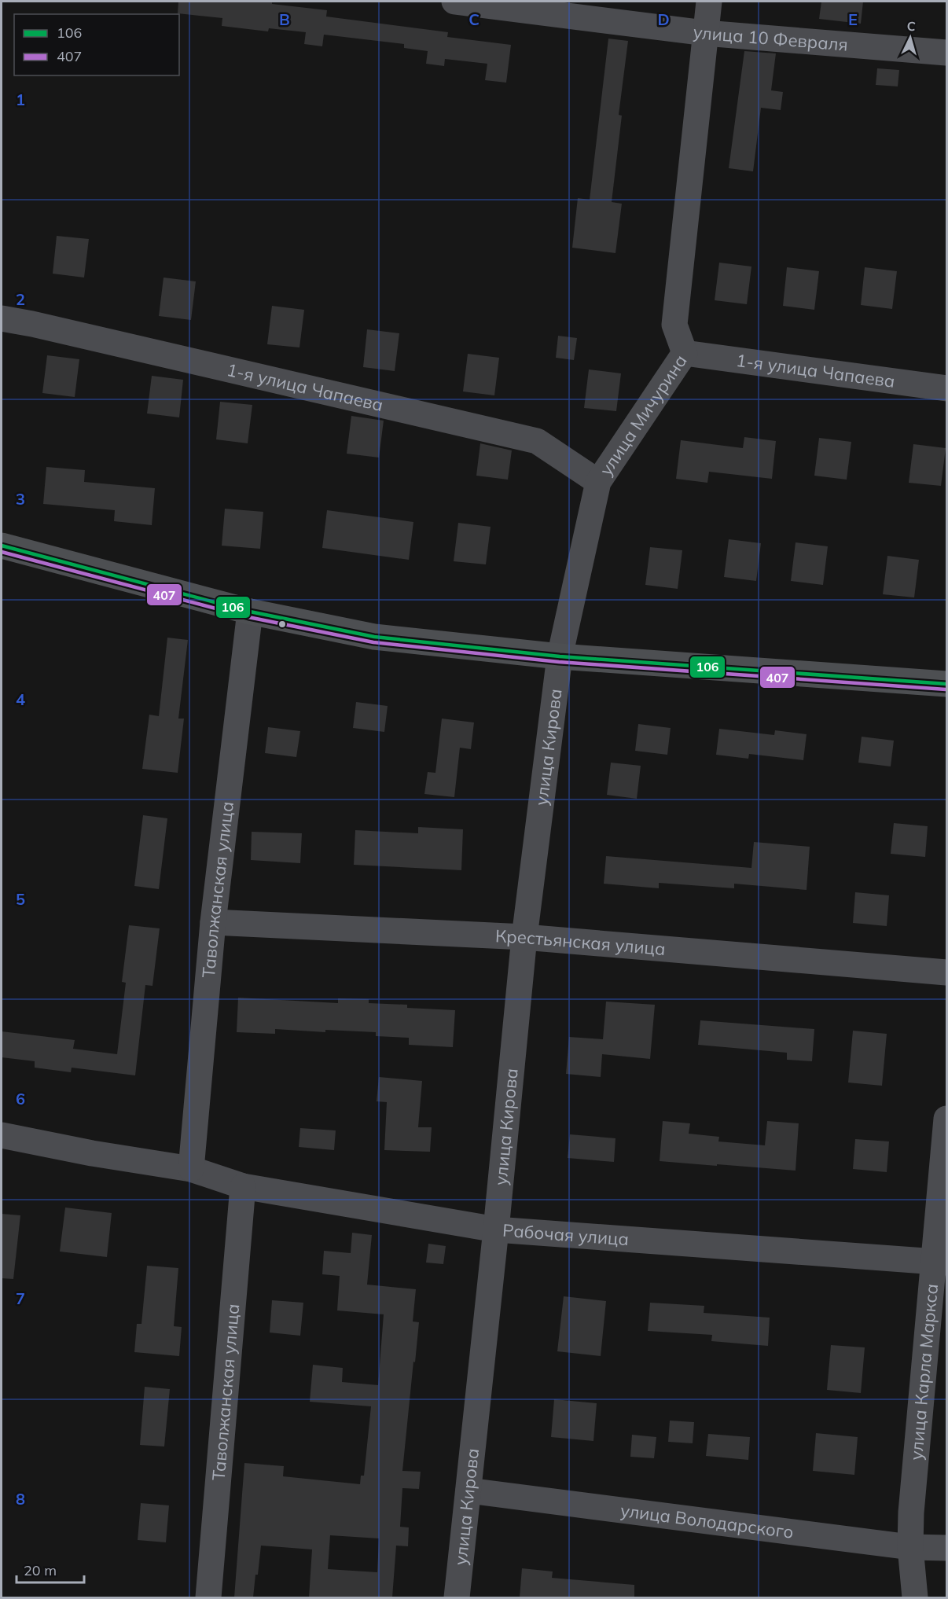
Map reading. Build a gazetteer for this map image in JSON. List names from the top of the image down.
{
  "streets": {
    "street": [
      "улица 10 Февраля",
      "1-я улица Чапаева",
      "улица Мичурина",
      "улица Кирова",
      "Таволжанская улица",
      "Крестьянская улица",
      "Рабочая улица",
      "улица Карла Маркса",
      "улица Володарского"
    ]
  },
  "crossings": [
    ["улица 10 Февраля", "улица Мичурина"],
    ["1-я улица Чапаева", "улица Мичурина"],
    ["улица Мичурина", "улица Кирова"],
    ["улица Кирова", "Крестьянская улица"],
    ["улица Кирова", "Рабочая улица"],
    ["улица Кирова", "улица Володарского"],
    ["Таволжанская улица", "Крестьянская улица"],
    ["Таволжанская улица", "Рабочая улица"],
    ["Рабочая улица", "улица Карла Маркса"],
    ["улица Карла Маркса", "улица Володарского"]
  ],
  "lines": ["transit line 106", "transit line 407"],
  "legend": ["106", "407"],
  "scale_bar": "20 m",
  "north": "top",
  "grid": {
    "columns": [
      "B",
      "C",
      "D",
      "E"
    ],
    "rows": [
      "1",
      "2",
      "3",
      "4",
      "5",
      "6",
      "7",
      "8"
    ]
  }
}
